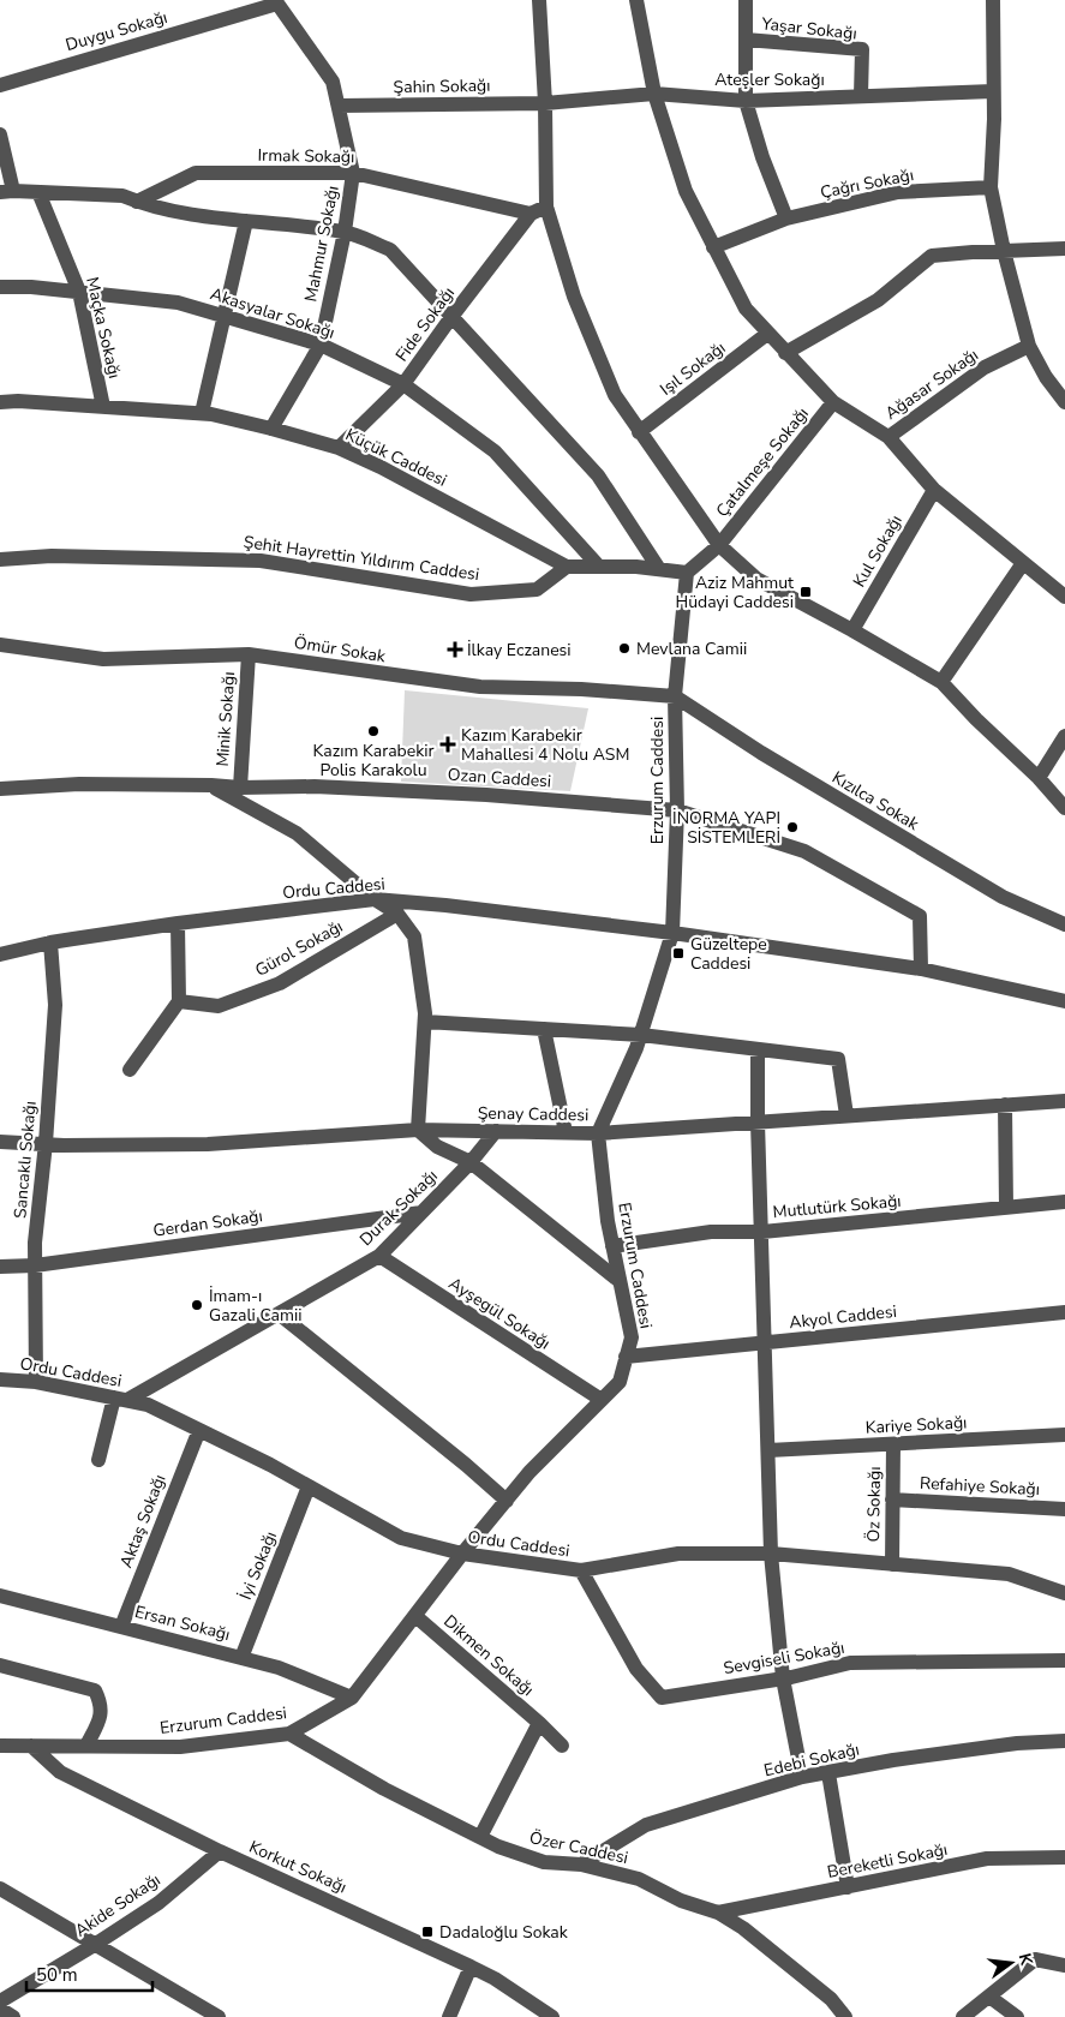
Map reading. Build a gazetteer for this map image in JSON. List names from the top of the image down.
{
  "streets": {
    "street": [
      "Yaşar Sokağı",
      "Duygu Sokağı",
      "Ateşler Sokağı",
      "Şahin Sokağı",
      "Irmak Sokağı",
      "Çağrı Sokağı",
      "Mahmur Sokağı",
      "Akasyalar Sokağı",
      "Fide Sokağı",
      "Maçka Sokağı",
      "Işıl Sokağı",
      "Ağasar Sokağı",
      "Küçük Caddesi",
      "Çatalmeşe Sokağı",
      "Kul Sokağı",
      "Şehit Hayrettin Yıldırım Caddesi",
      "Ömür Sokak",
      "Minik Sokağı",
      "Ozan Caddesi",
      "Erzurum Caddesi",
      "Kızılca Sokak",
      "Ordu Caddesi",
      "Gürol Sokağı",
      "Şenay Caddesi",
      "Sancaklı Sokağı",
      "Mutlutürk Sokağı",
      "Durak Sokağı",
      "Gerdan Sokağı",
      "Ayşegül Sokağı",
      "Akyol Caddesi",
      "Kariye Sokağı",
      "Refahiye Sokağı",
      "Öz Sokağı",
      "Aktaş Sokağı",
      "İyi Sokağı",
      "Ersan Sokağı",
      "Dikmen Sokağı",
      "Sevgiseli Sokağı",
      "Edebi Sokağı",
      "Özer Caddesi",
      "Bereketli Sokağı",
      "Korkut Sokağı",
      "Akide Sokağı"
    ]
  },
  "crossings": [
    ["Yaşar Sokağı", "Ateşler Sokağı"],
    ["Duygu Sokağı", "Mahmur Sokağı"],
    ["Ateşler Sokağı", "Şahin Sokağı"],
    ["Şahin Sokağı", "Mahmur Sokağı"],
    ["Irmak Sokağı", "Mahmur Sokağı"],
    ["Irmak Sokağı", "Fide Sokağı"],
    ["Mahmur Sokağı", "Akasyalar Sokağı"],
    ["Mahmur Sokağı", "Küçük Caddesi"],
    ["Akasyalar Sokağı", "Fide Sokağı"],
    ["Akasyalar Sokağı", "Maçka Sokağı"],
    ["Akasyalar Sokağı", "Küçük Caddesi"],
    ["Fide Sokağı", "Küçük Caddesi"],
    ["Maçka Sokağı", "Küçük Caddesi"],
    ["Küçük Caddesi", "Şehit Hayrettin Yıldırım Caddesi"],
    ["Küçük Caddesi", "Erzurum Caddesi"],
    ["Ömür Sokak", "Minik Sokağı"],
    ["Ömür Sokak", "Erzurum Caddesi"],
    ["Ömür Sokak", "Kızılca Sokak"],
    ["Minik Sokağı", "Ozan Caddesi"],
    ["Ozan Caddesi", "Erzurum Caddesi"],
    ["Ozan Caddesi", "Ordu Caddesi"],
    ["Erzurum Caddesi", "Kızılca Sokak"],
    ["Erzurum Caddesi", "Ordu Caddesi"],
    ["Erzurum Caddesi", "Şenay Caddesi"],
    ["Erzurum Caddesi", "Mutlutürk Sokağı"],
    ["Erzurum Caddesi", "Ayşegül Sokağı"],
    ["Erzurum Caddesi", "Akyol Caddesi"],
    ["Erzurum Caddesi", "Ersan Sokağı"],
    ["Erzurum Caddesi", "Dikmen Sokağı"],
    ["Erzurum Caddesi", "Özer Caddesi"],
    ["Erzurum Caddesi", "Korkut Sokağı"],
    ["Ordu Caddesi", "Sancaklı Sokağı"],
    ["Ordu Caddesi", "Durak Sokağı"],
    ["Ordu Caddesi", "Öz Sokağı"],
    ["Ordu Caddesi", "Aktaş Sokağı"],
    ["Ordu Caddesi", "İyi Sokağı"],
    ["Ordu Caddesi", "Sevgiseli Sokağı"],
    ["Şenay Caddesi", "Sancaklı Sokağı"],
    ["Şenay Caddesi", "Durak Sokağı"],
    ["Sancaklı Sokağı", "Gerdan Sokağı"],
    ["Durak Sokağı", "Gerdan Sokağı"],
    ["Durak Sokağı", "Ayşegül Sokağı"],
    ["Kariye Sokağı", "Öz Sokağı"],
    ["Refahiye Sokağı", "Öz Sokağı"],
    ["Aktaş Sokağı", "Ersan Sokağı"],
    ["İyi Sokağı", "Ersan Sokağı"],
    ["Edebi Sokağı", "Özer Caddesi"],
    ["Özer Caddesi", "Bereketli Sokağı"],
    ["Korkut Sokağı", "Akide Sokağı"]
  ],
  "places": {
    "transit": ["Aziz Mahmut Hüdayi Caddesi", "Güzeltepe Caddesi", "Dadaloğlu Sokak"],
    "other": [
      "Mevlana Camii",
      "Kazım Karabekir Polis Karakolu",
      "İNORMA YAPI SİSTEMLERİ",
      "İmam-ı Gazali Camii"
    ],
    "health": ["İlkay Eczanesi", "Kazım Karabekir Mahallesi 4 Nolu ASM"]
  },
  "scale_bar": "50 m",
  "north": "right"
}
